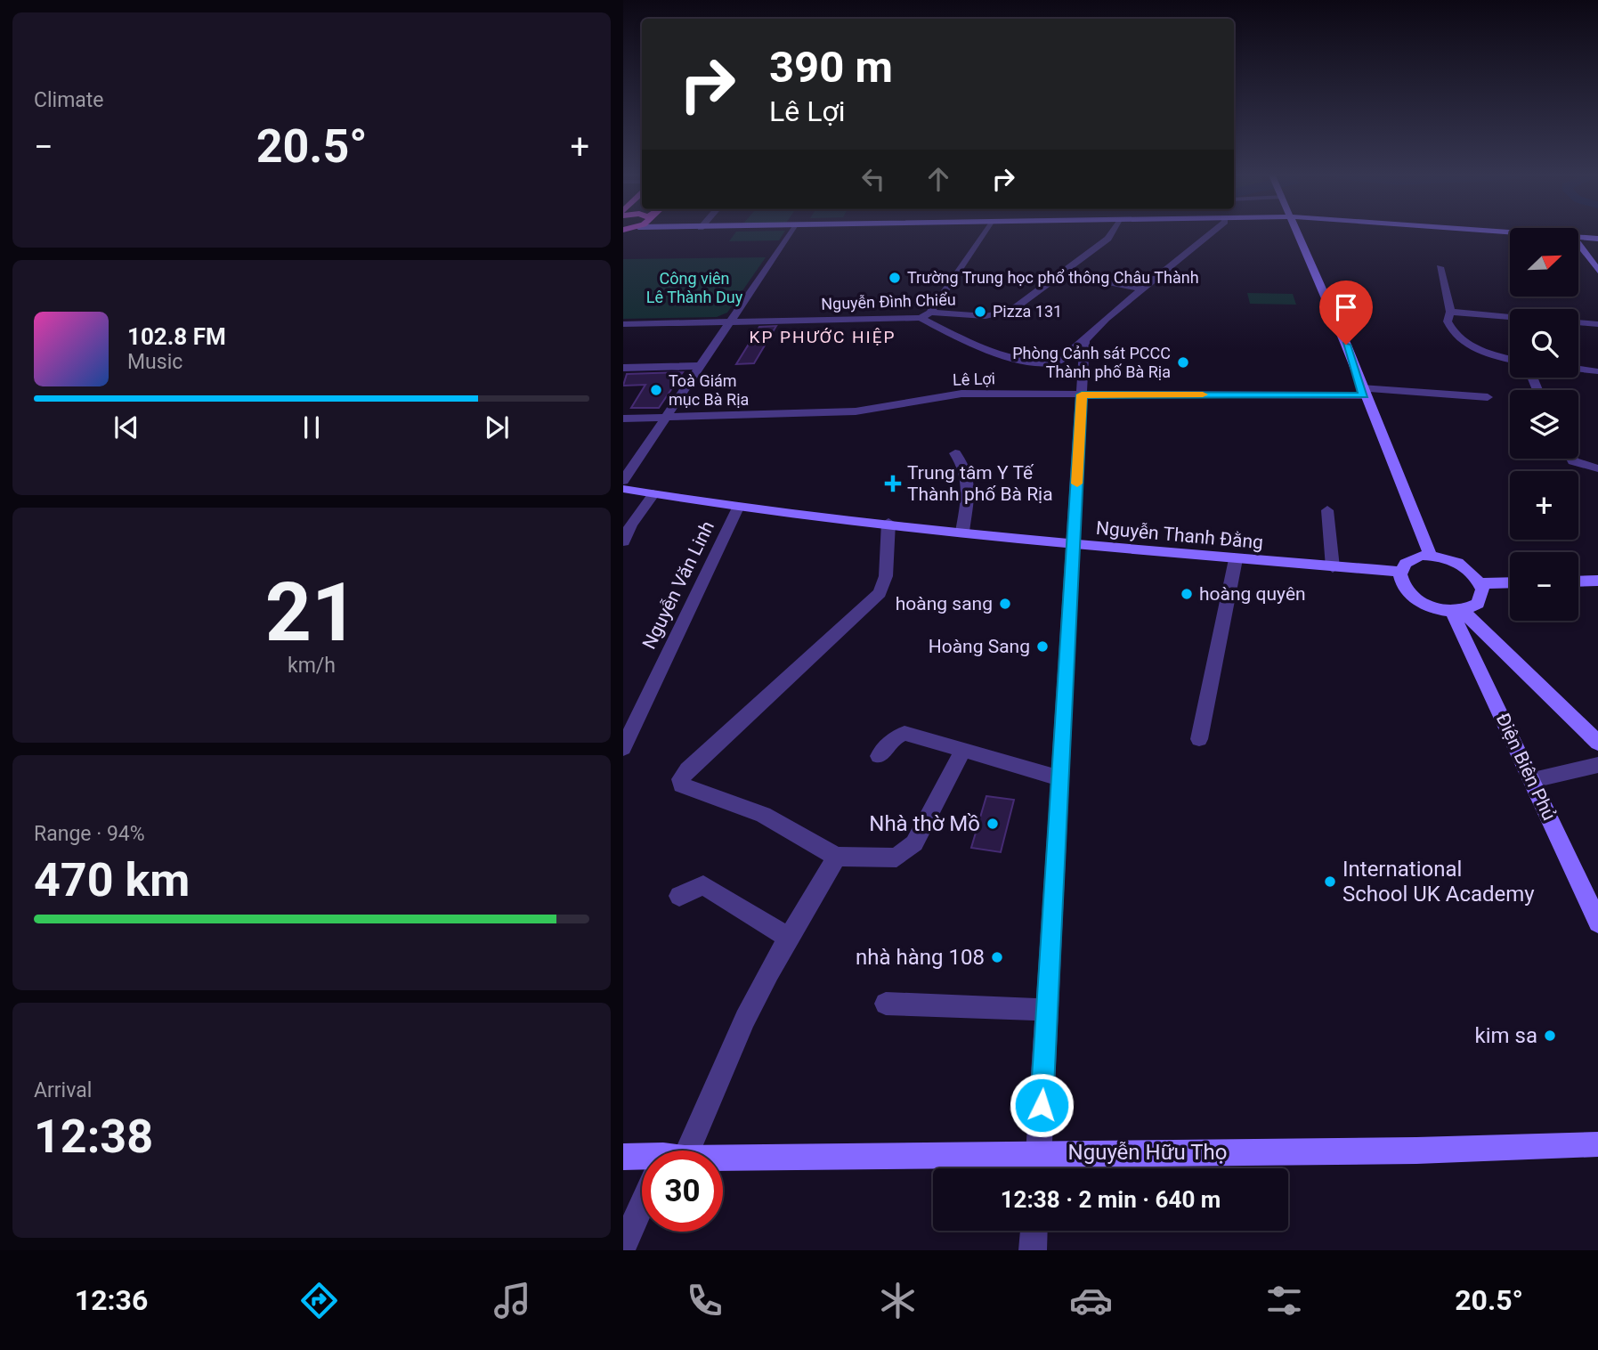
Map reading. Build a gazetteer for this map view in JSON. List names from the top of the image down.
{
  "streets": {
    "street": [
      "Nguyễn Đình Chiểu",
      "Lê Lợi",
      "Nguyễn Thanh Đằng",
      "Nguyễn Văn Linh",
      "Điện Biên Phủ",
      "Nguyễn Hữu Thọ"
    ]
  },
  "crossings": [
    ["Nguyễn Thanh Đằng", "Nguyễn Văn Linh"],
    ["Nguyễn Thanh Đằng", "Điện Biên Phủ"]
  ],
  "districts": ["KP PHƯỚC HIỆP"],
  "parks": ["Công viên Lê Thành Duy"],
  "places": {
    "other": [
      "Trường Trung học phổ thông Châu Thành",
      "Pizza 131",
      "Phòng Cảnh sát PCCC Thành phố Bà Rịa",
      "Toà Giám mục Bà Rịa",
      "hoàng quyên",
      "hoàng sang",
      "Hoàng Sang",
      "Nhà thờ Mồ",
      "International School UK Academy",
      "nhà hàng 108",
      "kim sa"
    ],
    "health": ["Trung tâm Y Tế Thành phố Bà Rịa"]
  },
  "north": "top right",
  "page": {
    "tile": [
      "Climate",
      ["21", "km/h"],
      ["Range · 94%", "470 km"],
      ["Arrival", "12:38"]
    ],
    "turn": ["390 m", "Lê Lợi"],
    "heat": ["−", "20.5°", "+"],
    "map_buttons": ["+", "−"],
    "song": ["102.8 FM", "Music"],
    "limit": "30",
    "trip": "12:38 · 2 min · 640 m",
    "tabs": ["12:36", "20.5°"]
  }
}
